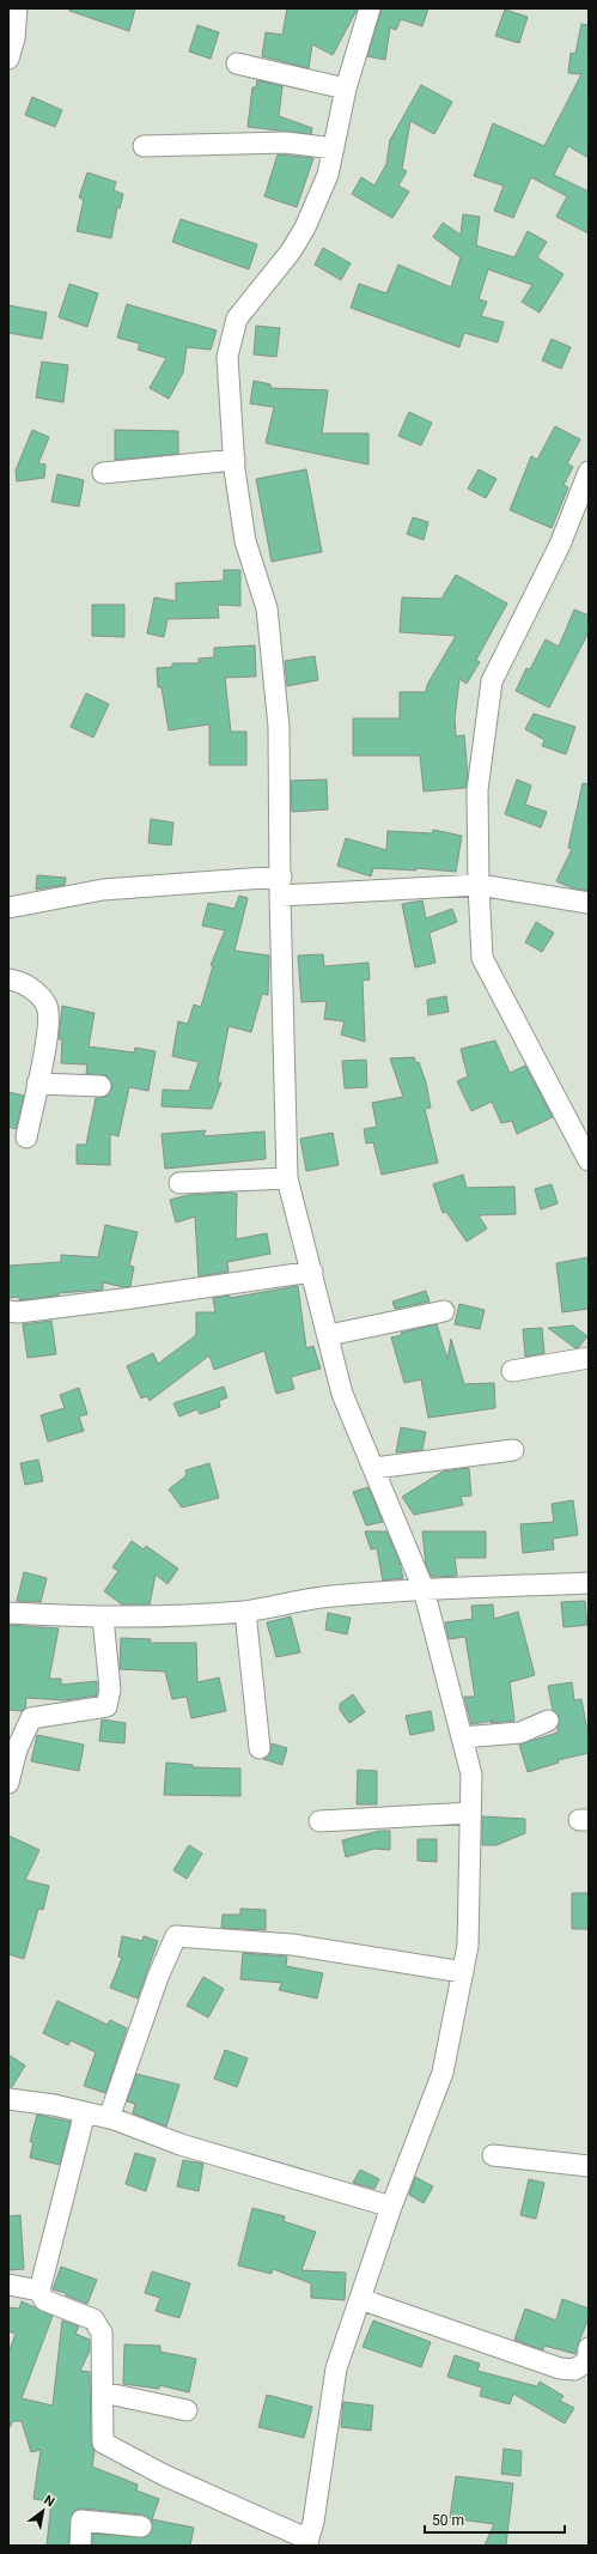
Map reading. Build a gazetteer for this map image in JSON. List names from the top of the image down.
{
  "scale_bar": "50 m",
  "north": "top right"
}
